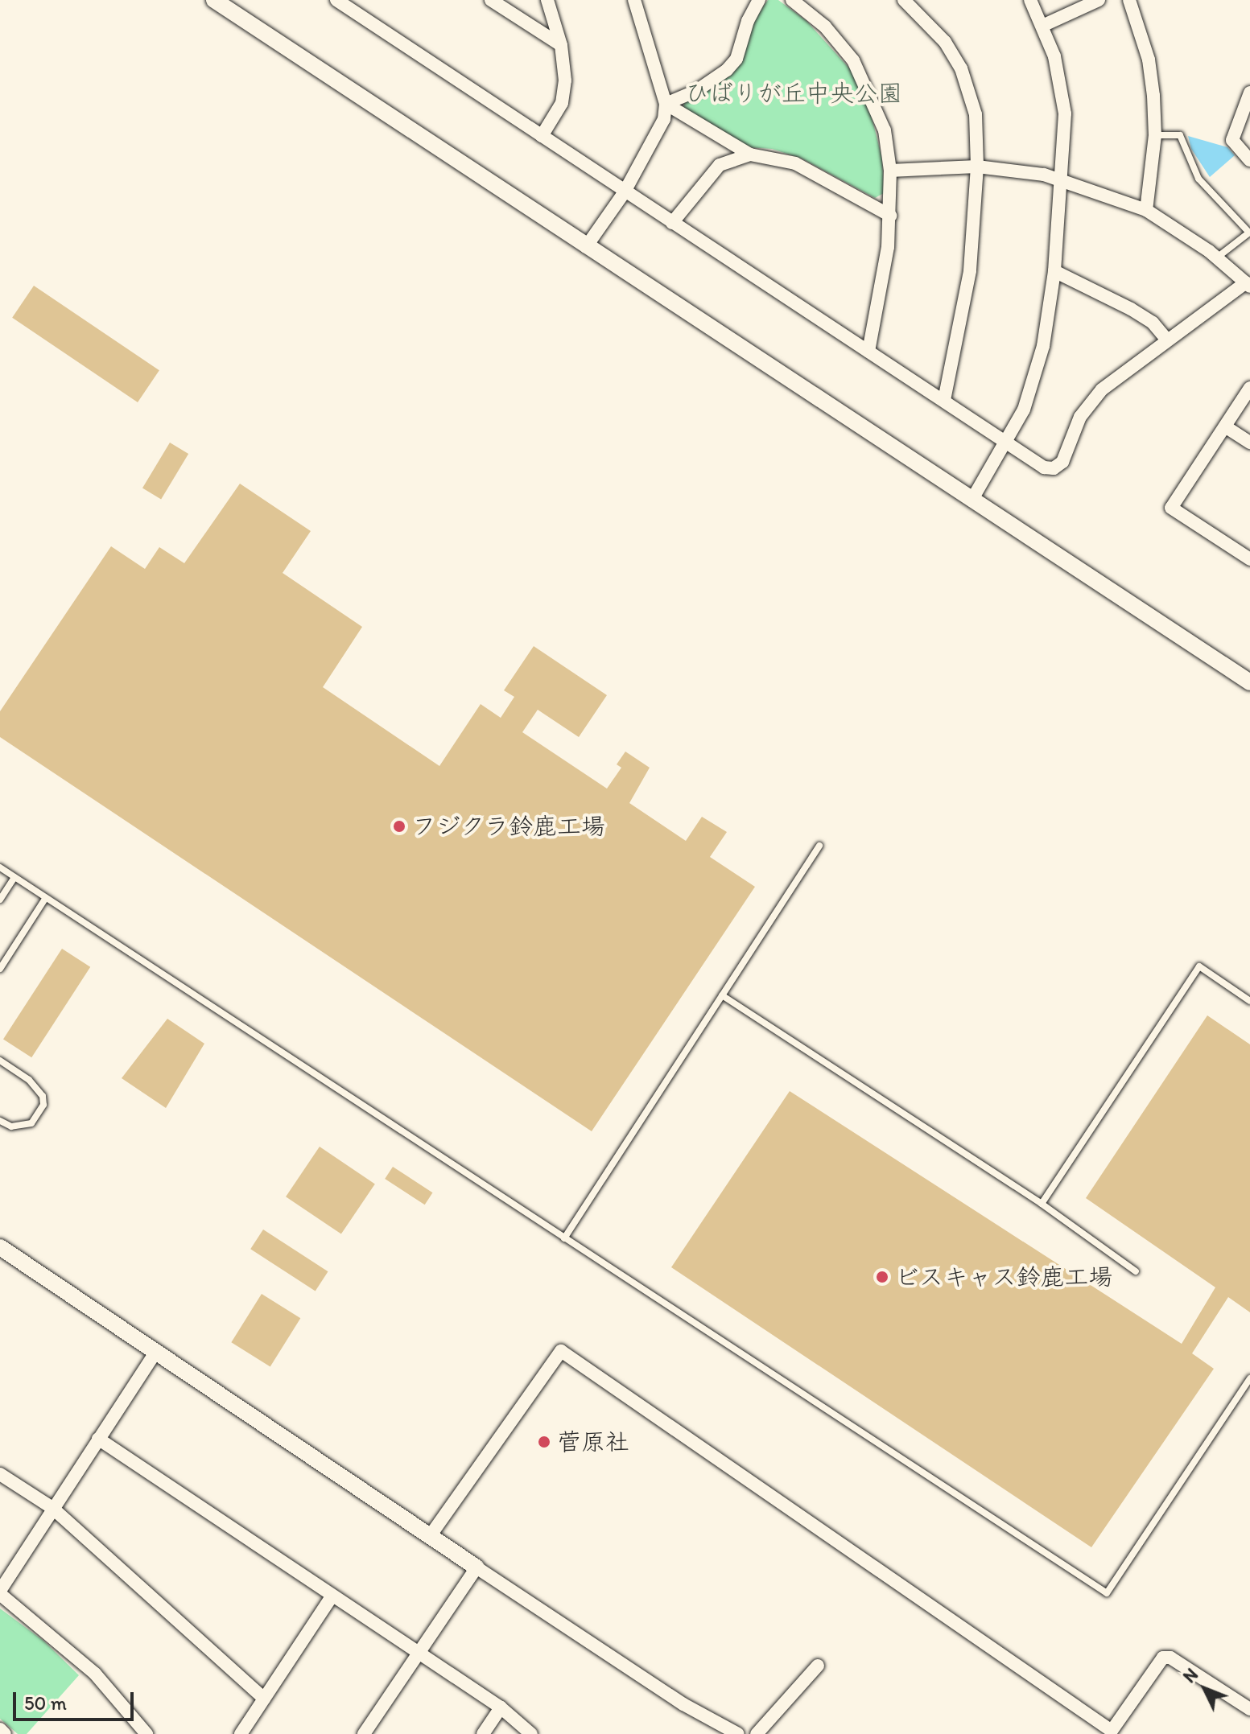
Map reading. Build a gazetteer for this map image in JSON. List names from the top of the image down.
{
  "parks": ["ひばりが丘中央公園"],
  "places": ["フジクラ鈴鹿工場", "ビスキャス鈴鹿工場", "菅原社"],
  "scale_bar": "50 m",
  "north": "top left"
}
